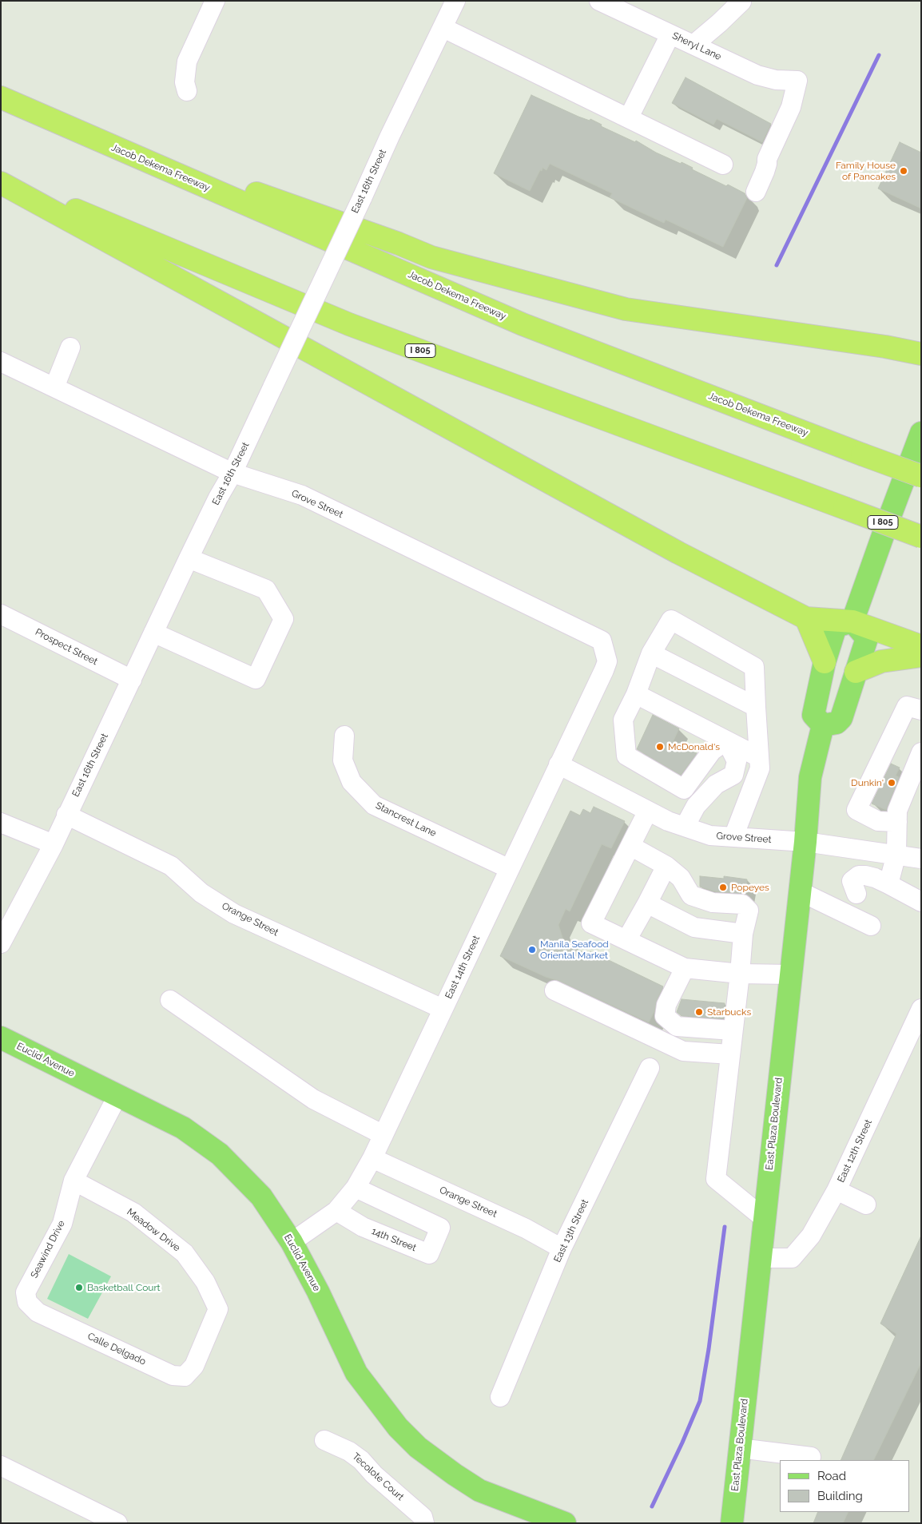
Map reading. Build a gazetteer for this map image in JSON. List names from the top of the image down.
{
  "streets": {
    "highway": ["Jacob Dekema Freeway", "I 805"],
    "main road": ["Euclid Avenue", "East Plaza Boulevard"],
    "street": [
      "Sheryl Lane",
      "East 16th Street",
      "Grove Street",
      "Prospect Street",
      "Stancrest Lane",
      "Orange Street",
      "East 14th Street",
      "East 12th Street",
      "Meadow Drive",
      "East 13th Street",
      "14th Street",
      "Seawind Drive",
      "Calle Delgado",
      "Tecolote Court"
    ]
  },
  "crossings": [
    ["East 16th Street", "Grove Street"],
    ["East 16th Street", "Prospect Street"],
    ["East 16th Street", "Orange Street"],
    ["Grove Street", "East 14th Street"],
    ["Grove Street", "East Plaza Boulevard"],
    ["Stancrest Lane", "East 14th Street"],
    ["Orange Street", "East 14th Street"],
    ["Orange Street", "East 13th Street"],
    ["East 14th Street", "Euclid Avenue"],
    ["East 14th Street", "14th Street"],
    ["Euclid Avenue", "Seawind Drive"],
    ["East Plaza Boulevard", "East 12th Street"],
    ["Meadow Drive", "Seawind Drive"],
    ["Meadow Drive", "Calle Delgado"],
    ["Seawind Drive", "Calle Delgado"]
  ],
  "places": [
    "Family House of Pancakes",
    "McDonald's",
    "Dunkin'",
    "Popeyes",
    "Manila Seafood Oriental Market",
    "Starbucks",
    "Basketball Court"
  ],
  "legend": ["Road", "Building"]
}
